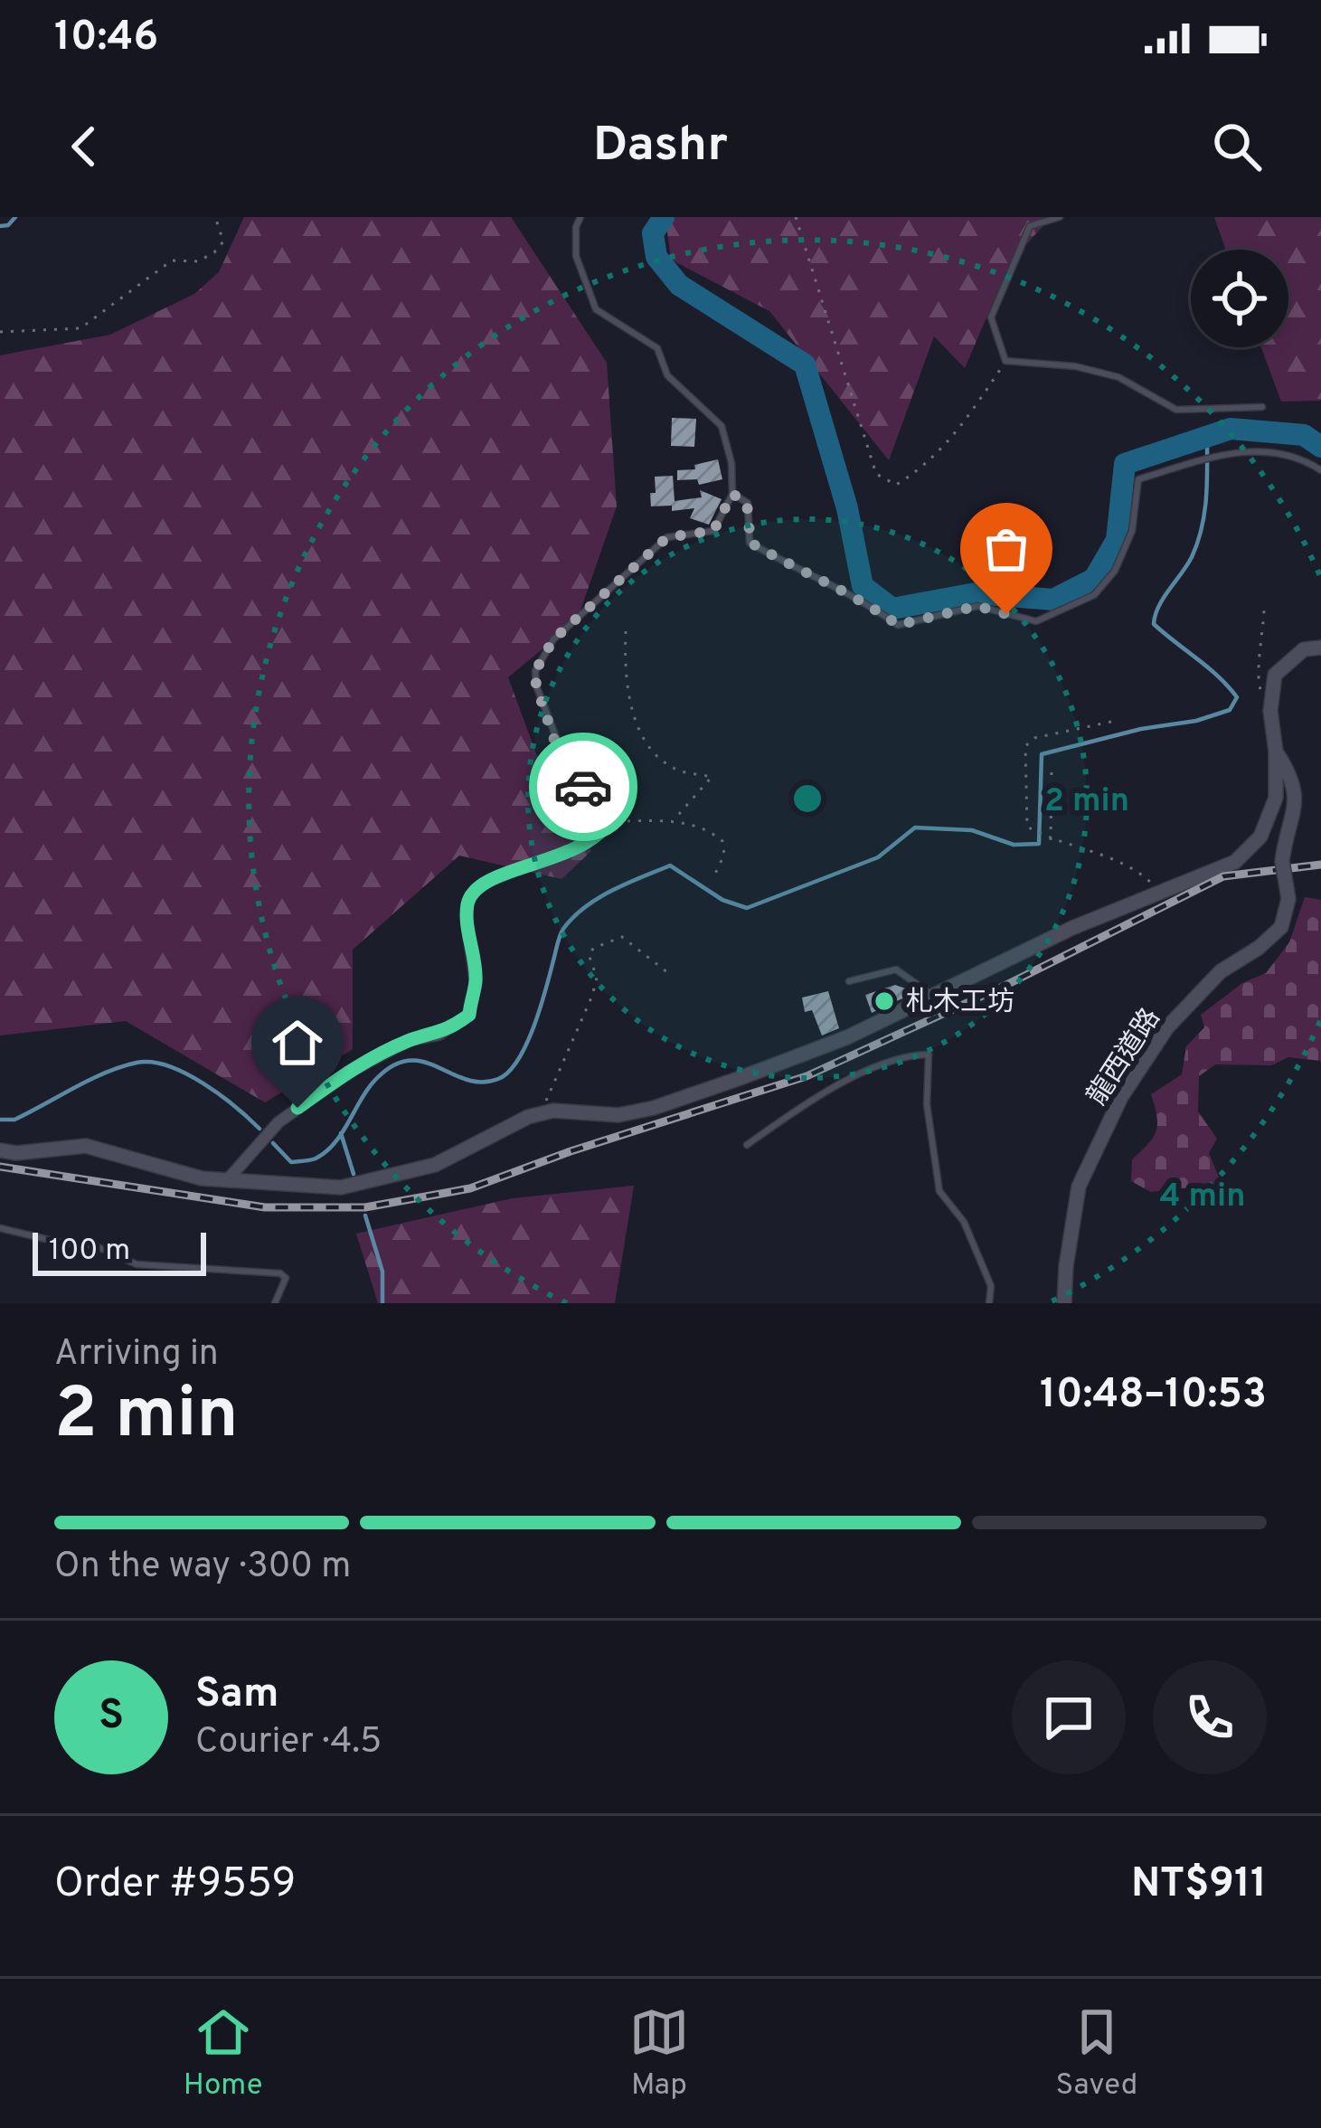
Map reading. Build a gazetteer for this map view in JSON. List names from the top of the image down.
{
  "streets": {
    "street": ["龍西道路"]
  },
  "places": ["札木工坊"],
  "scale_bar": "100 m",
  "page": {
    "status": "10:46",
    "header": "Dashr",
    "scale": "100 m",
    "heading": ["2 min", "Arriving in", "10:48–10:53"],
    "panel": [
      "Sam",
      "Courier · 4.5",
      "Order #9559",
      "NT$911"
    ],
    "bar": "On the way · 300 m",
    "round": "S",
    "tabs": ["Home", "Map", "Saved"]
  },
  "rings": ["2 min", "4 min"]
}
